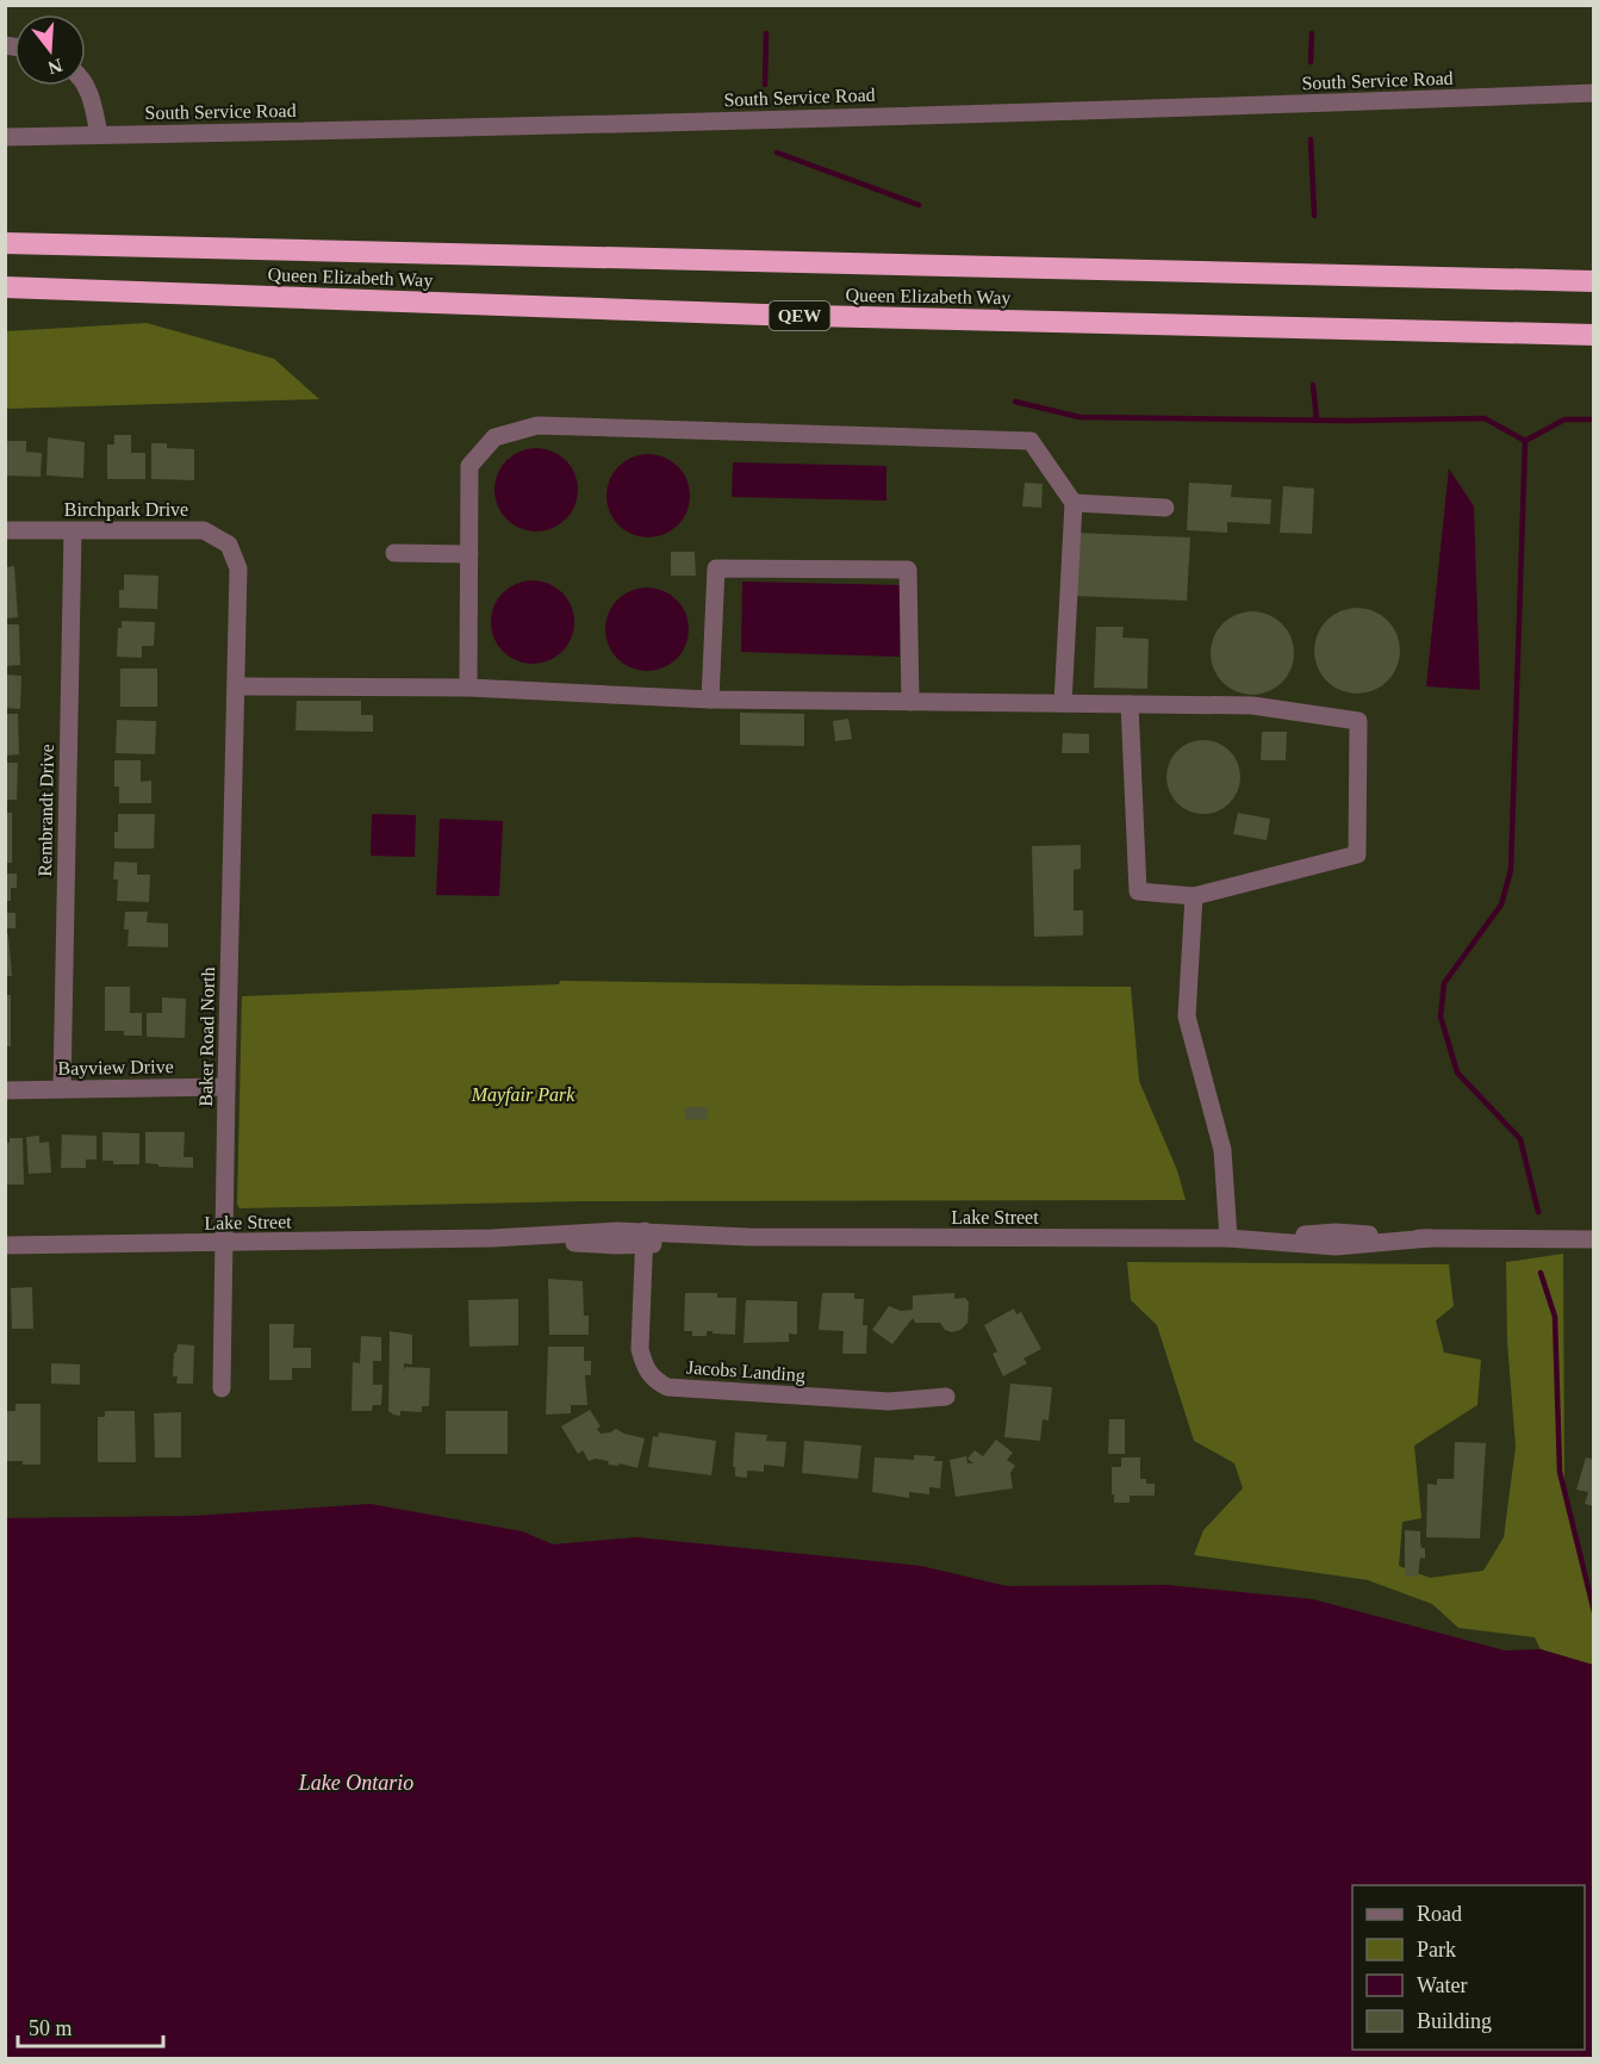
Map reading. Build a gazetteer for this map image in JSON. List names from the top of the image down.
{
  "streets": {
    "highway": ["Queen Elizabeth Way", "QEW"],
    "street": [
      "South Service Road",
      "Birchpark Drive",
      "Rembrandt Drive",
      "Baker Road North",
      "Bayview Drive",
      "Lake Street",
      "Jacobs Landing"
    ]
  },
  "crossings": [
    ["Birchpark Drive", "Rembrandt Drive"],
    ["Birchpark Drive", "Baker Road North"],
    ["Rembrandt Drive", "Bayview Drive"],
    ["Baker Road North", "Bayview Drive"],
    ["Baker Road North", "Lake Street"],
    ["Lake Street", "Jacobs Landing"]
  ],
  "water": ["Lake Ontario"],
  "parks": ["Mayfair Park"],
  "legend": [
    "Road",
    "Park",
    "Water",
    "Building"
  ],
  "scale_bar": "50 m",
  "north": "bottom"
}
